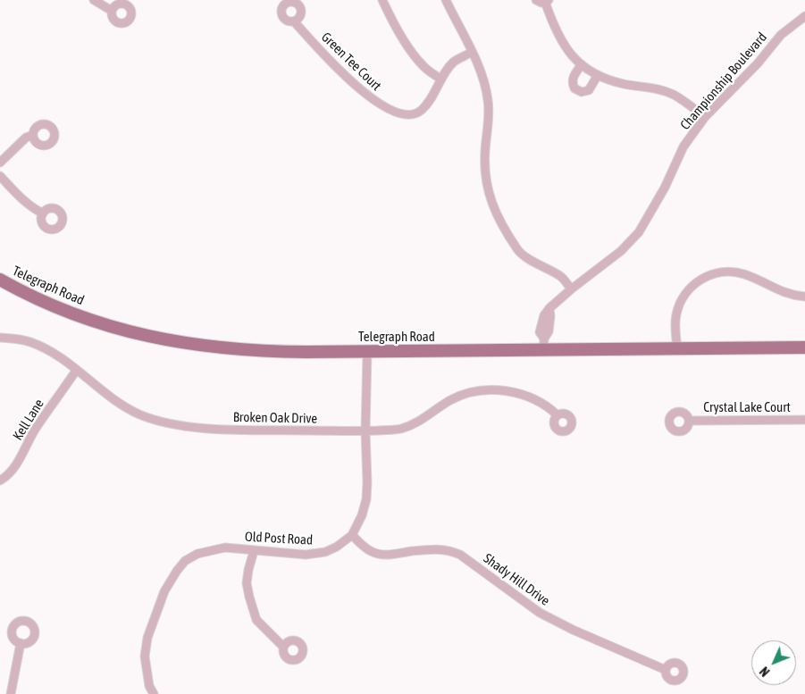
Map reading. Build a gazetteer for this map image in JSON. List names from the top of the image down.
{
  "streets": {
    "main road": ["Telegraph Road"],
    "street": [
      "Green Tee Court",
      "Championship Boulevard",
      "Crystal Lake Court",
      "Broken Oak Drive",
      "Kell Lane",
      "Old Post Road",
      "Shady Hill Drive"
    ]
  },
  "crossings": [
    ["Championship Boulevard", "Telegraph Road"],
    ["Broken Oak Drive", "Kell Lane"],
    ["Old Post Road", "Shady Hill Drive"]
  ],
  "north": "bottom left"
}
